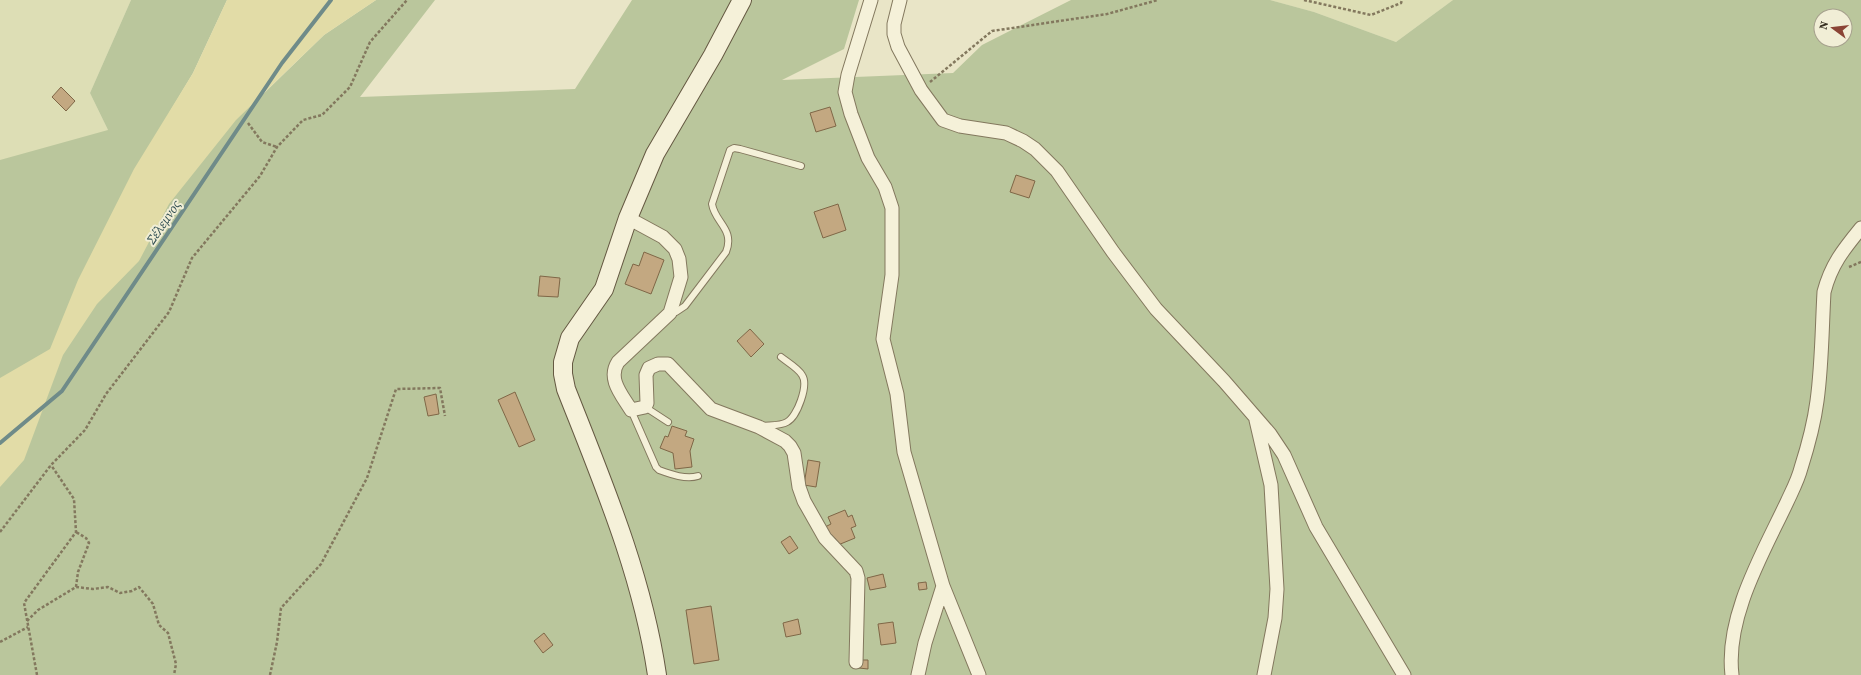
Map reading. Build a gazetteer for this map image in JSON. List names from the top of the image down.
{
  "water": ["Σέλεμνος"],
  "north": "left"
}
